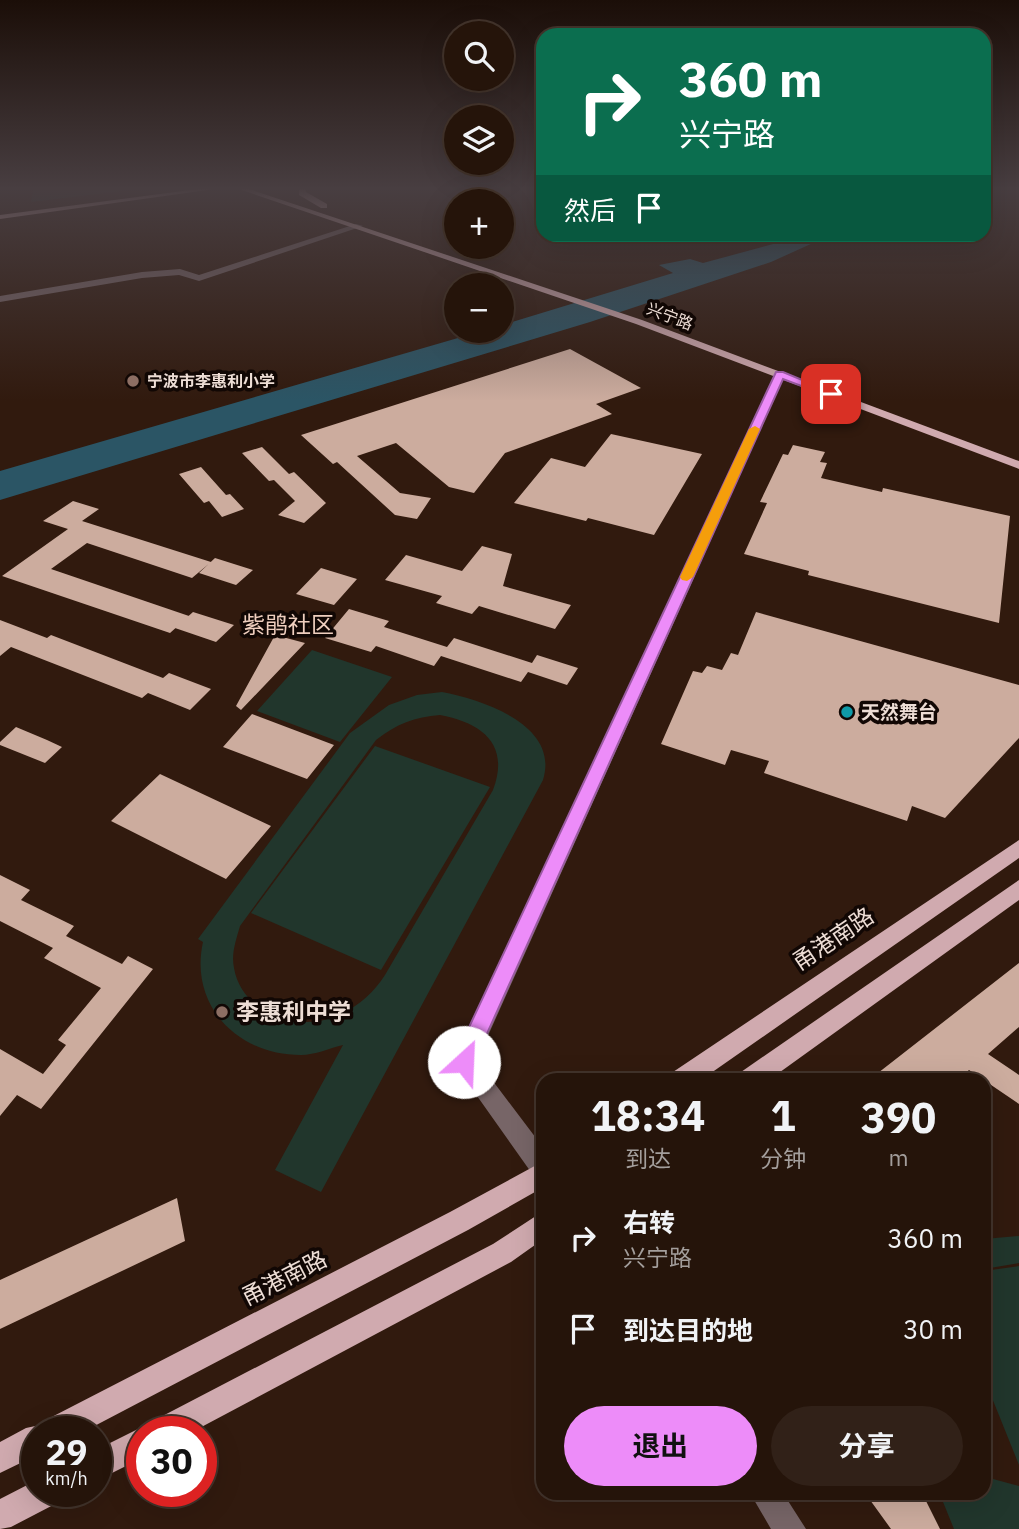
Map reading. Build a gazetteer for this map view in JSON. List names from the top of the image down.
{
  "streets": {
    "main road": ["兴宁路", "甬港南路"]
  },
  "districts": ["紫鹃社区"],
  "places": ["宁波市李惠利小学", "天然舞台", "李惠利中学"],
  "page": {
    "map_buttons": ["+", "−"],
    "turn": ["360 m", "兴宁路"],
    "then": "然后",
    "eta": [
      "18:34",
      "到达",
      "1",
      "分钟",
      "390",
      "m"
    ],
    "list": [
      {
        "name": "右转",
        "note": "兴宁路",
        "value": "360 m"
      },
      {
        "name": "到达目的地",
        "value": "30 m"
      }
    ],
    "buttons": ["退出", "分享"],
    "speed": "29 km/h",
    "limit": "30"
  }
}
